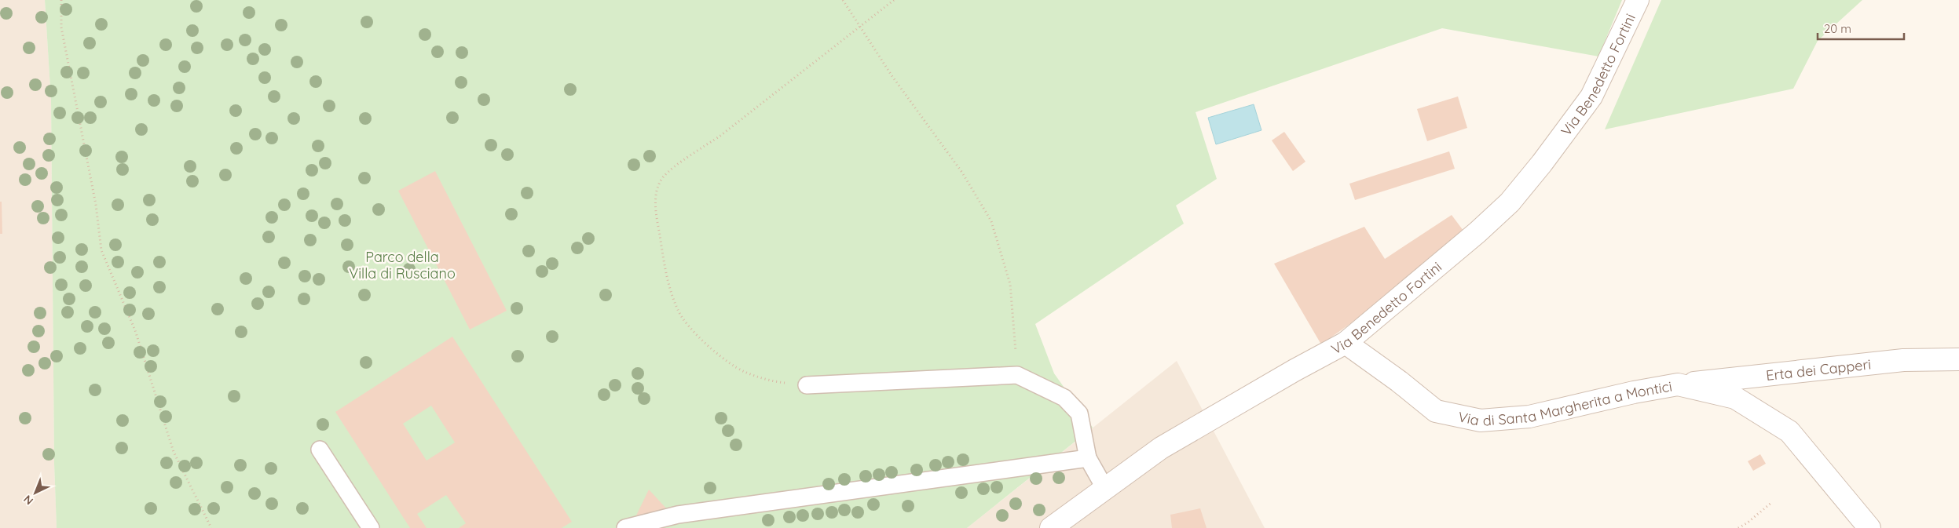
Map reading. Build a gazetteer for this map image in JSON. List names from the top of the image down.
{
  "streets": {
    "street": ["Via Benedetto Fortini", "Erta dei Capperi", "Via di Santa Margherita a Montici"]
  },
  "crossings": [
    ["Via Benedetto Fortini", "Via di Santa Margherita a Montici"],
    ["Erta dei Capperi", "Via di Santa Margherita a Montici"]
  ],
  "parks": ["Parco della Villa di Rusciano"],
  "scale_bar": "20 m",
  "north": "bottom left"
}
